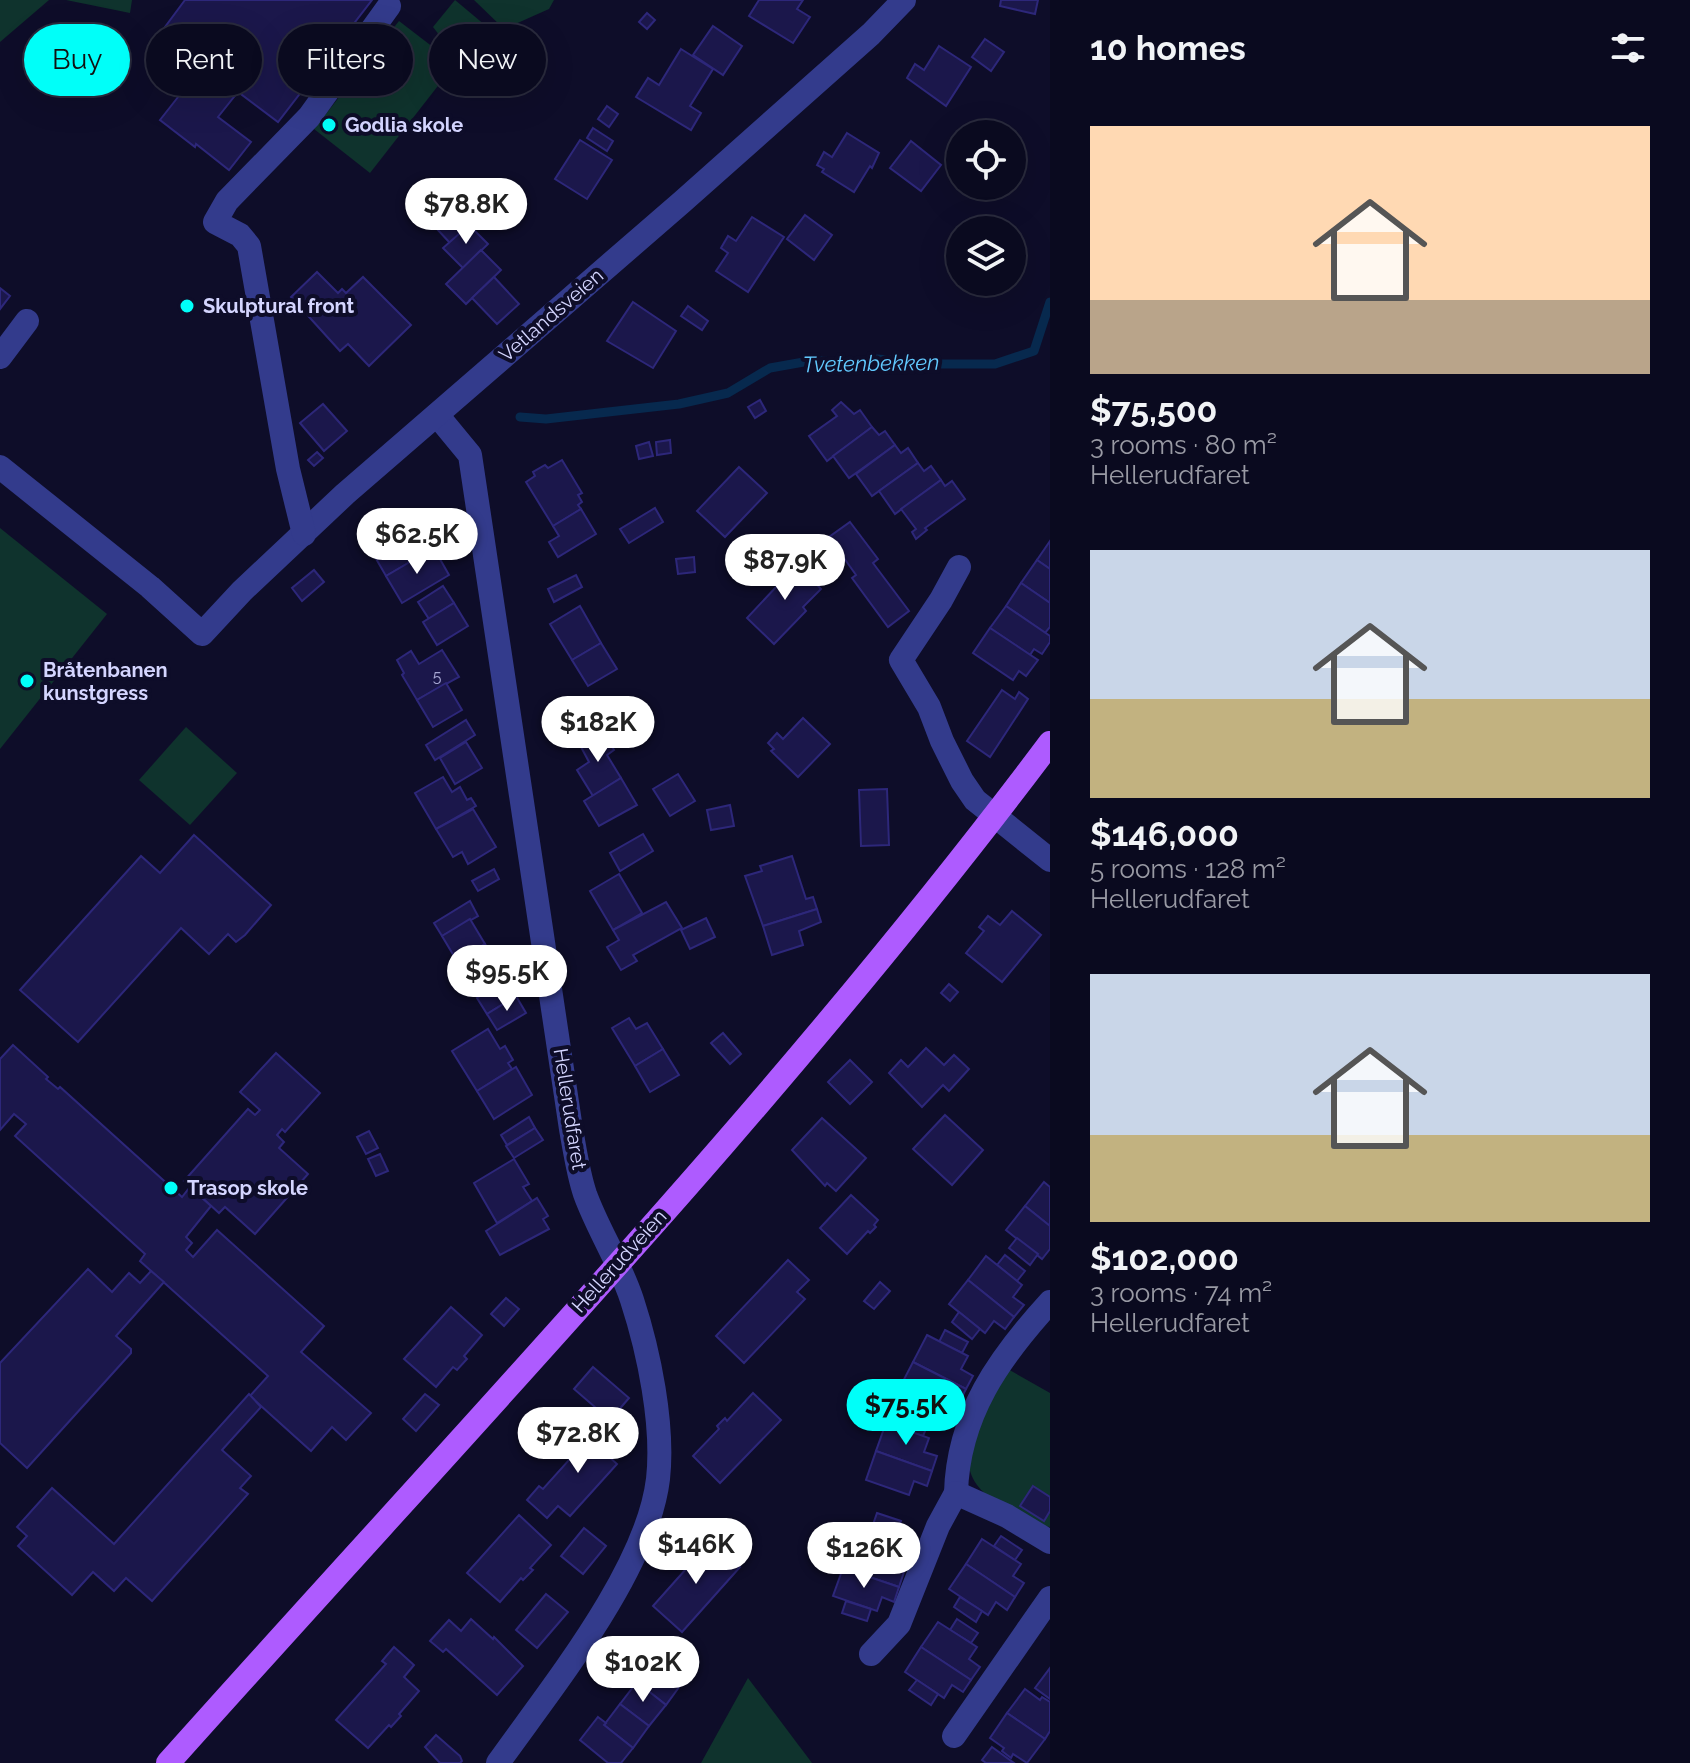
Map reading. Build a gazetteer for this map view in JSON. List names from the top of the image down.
{
  "streets": {
    "main road": ["Hellerudveien"],
    "street": ["Vetlandsveien", "Hellerudfaret"]
  },
  "crossings": [
    ["Vetlandsveien", "Hellerudfaret"],
    ["Hellerudfaret", "Hellerudveien"]
  ],
  "water": ["Tvetenbekken"],
  "places": [
    "Godlia skole",
    "Skulptural front",
    "Bråtenbanen kunstgress",
    "Trasop skole"
  ],
  "house_numbers": ["5"],
  "page": {
    "heading": "10 homes",
    "chip": [
      "Buy",
      "Rent",
      "Filters",
      "New"
    ],
    "list": [
      {
        "name": "$75,500",
        "note": "3 rooms · 80 m² · Hellerudfaret"
      },
      {
        "name": "$146,000",
        "note": "5 rooms · 128 m² · Hellerudfaret"
      },
      {
        "name": "$102,000",
        "note": "3 rooms · 74 m² · Hellerudfaret"
      }
    ],
    "price": [
      "$78.8K",
      "$62.5K",
      "$87.9K",
      "$182K",
      "$95.5K",
      "$75.5K",
      "$72.8K",
      "$146K",
      "$126K",
      "$102K"
    ]
  }
}
